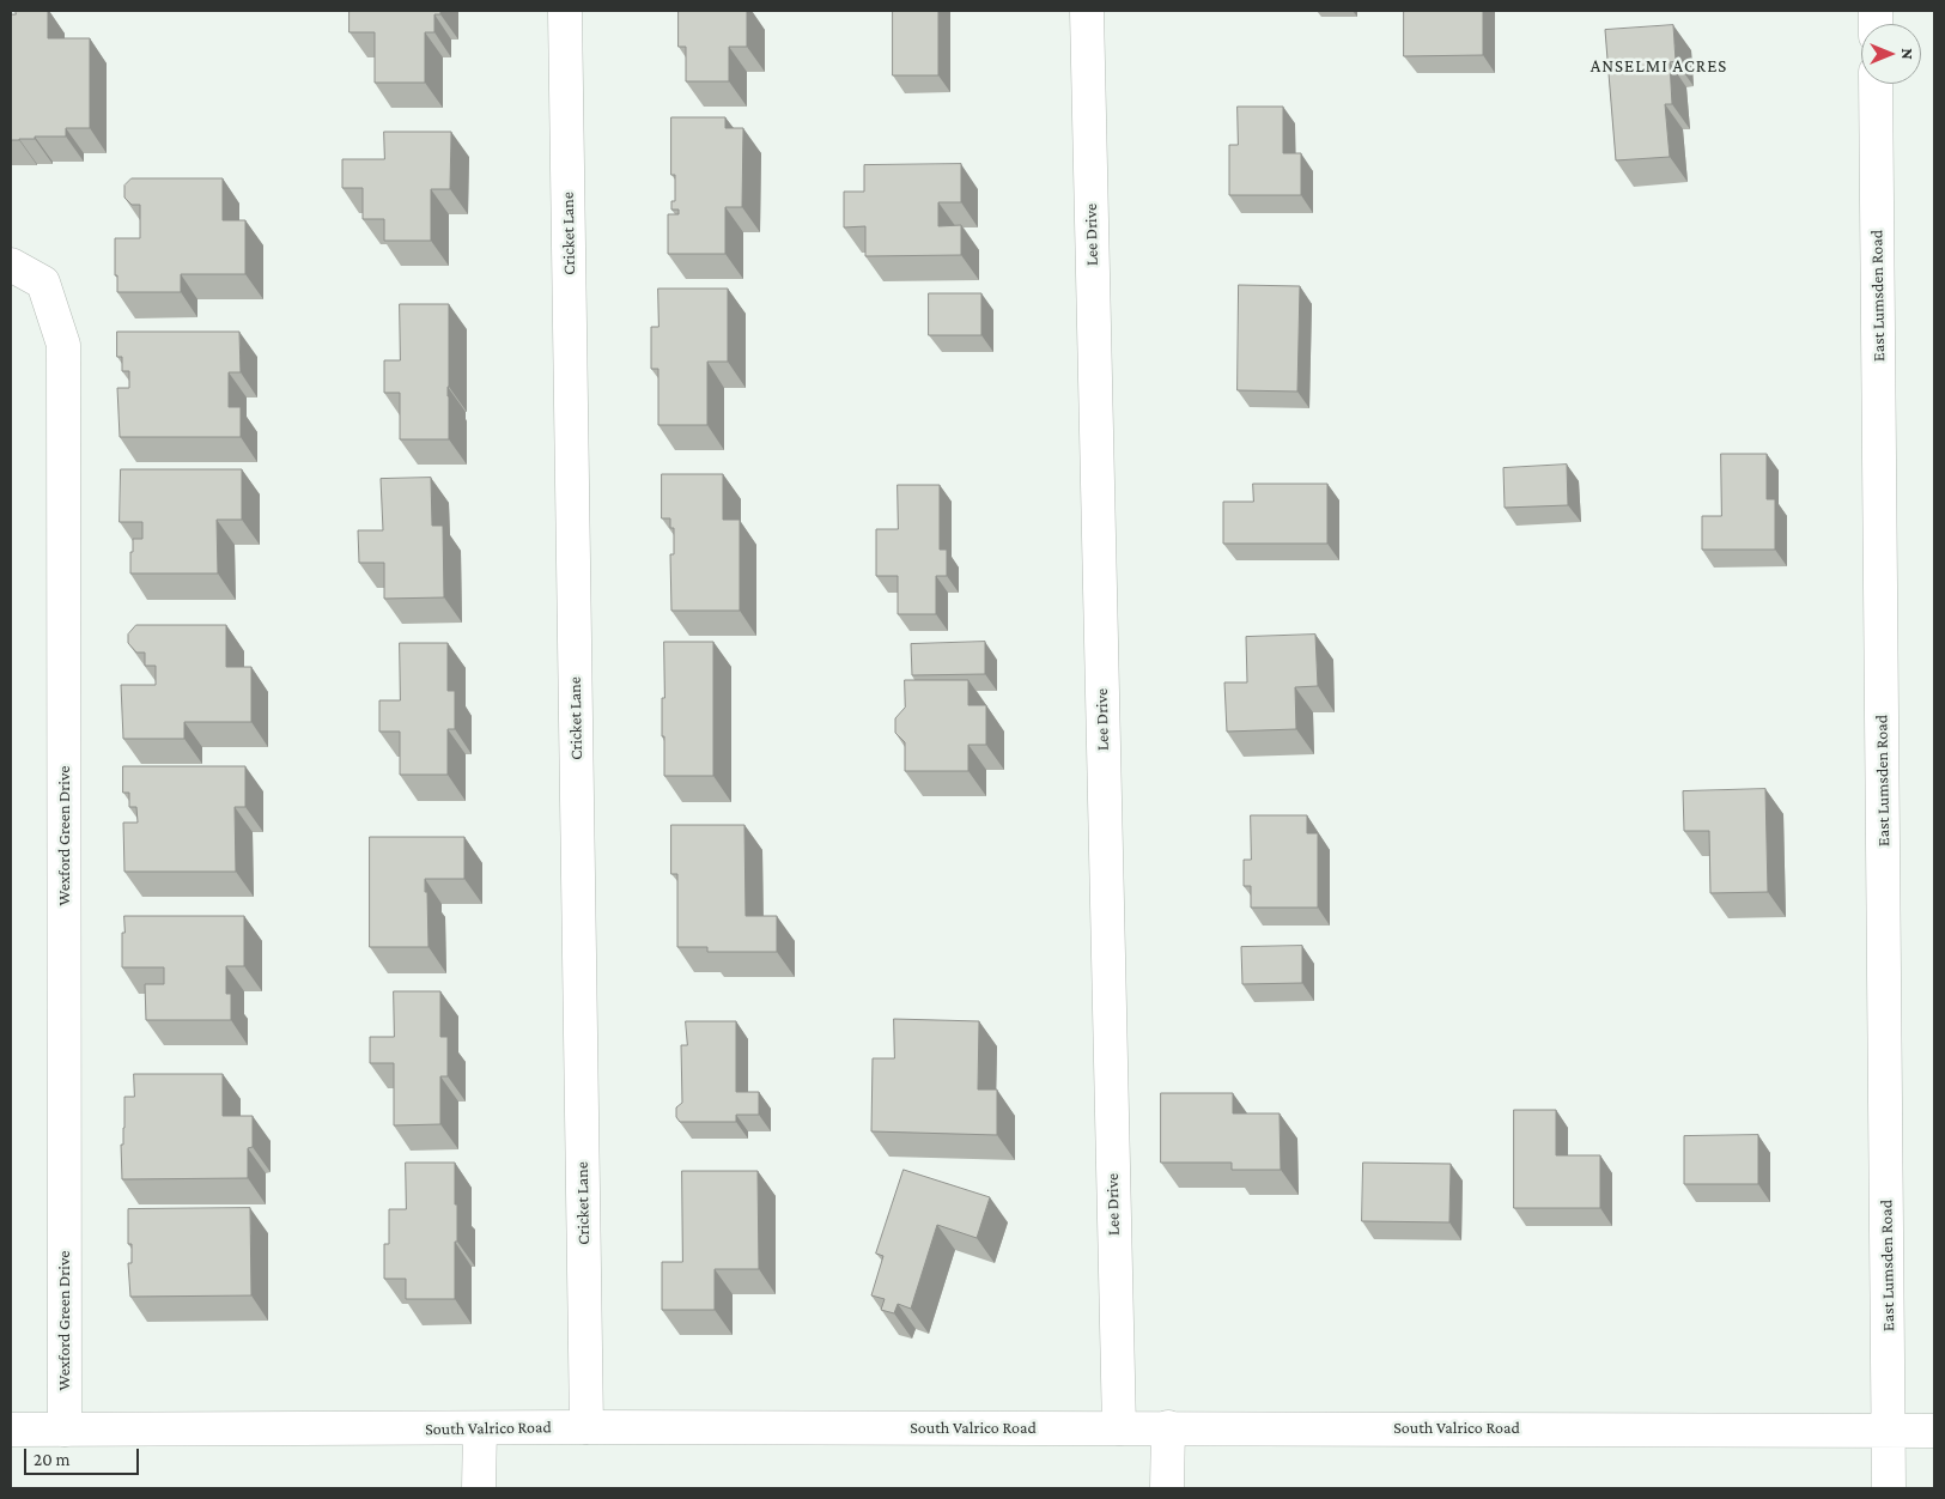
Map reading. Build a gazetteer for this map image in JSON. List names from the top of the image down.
{
  "streets": {
    "street": [
      "Cricket Lane",
      "Lee Drive",
      "East Lumsden Road",
      "Wexford Green Drive",
      "South Valrico Road"
    ]
  },
  "crossings": [
    ["Cricket Lane", "South Valrico Road"],
    ["Lee Drive", "South Valrico Road"],
    ["East Lumsden Road", "South Valrico Road"],
    ["Wexford Green Drive", "South Valrico Road"]
  ],
  "districts": ["ANSELMI ACRES"],
  "scale_bar": "20 m",
  "north": "right"
}
